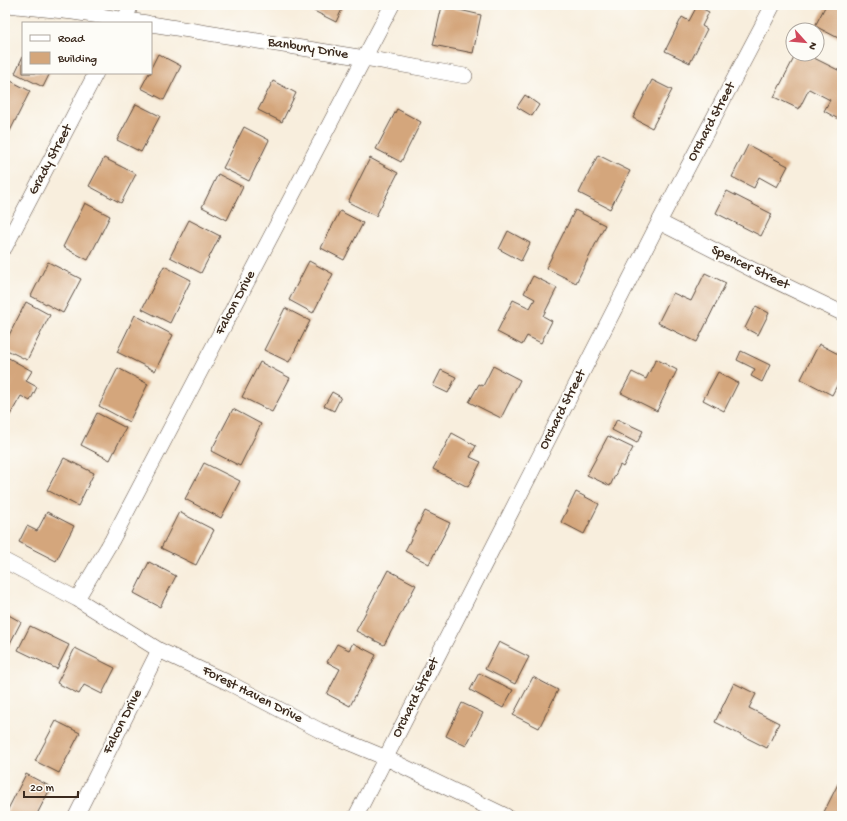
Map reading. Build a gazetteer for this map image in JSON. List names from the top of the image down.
{
  "streets": {
    "street": [
      "Banbury Drive",
      "Orchard Street",
      "Grady Street",
      "Spencer Street",
      "Falcon Drive",
      "Forest Haven Drive"
    ]
  },
  "crossings": [
    ["Banbury Drive", "Falcon Drive"],
    ["Orchard Street", "Spencer Street"],
    ["Orchard Street", "Forest Haven Drive"],
    ["Falcon Drive", "Forest Haven Drive"]
  ],
  "legend": ["Road", "Building"],
  "scale_bar": "20 m",
  "north": "bottom right"
}
